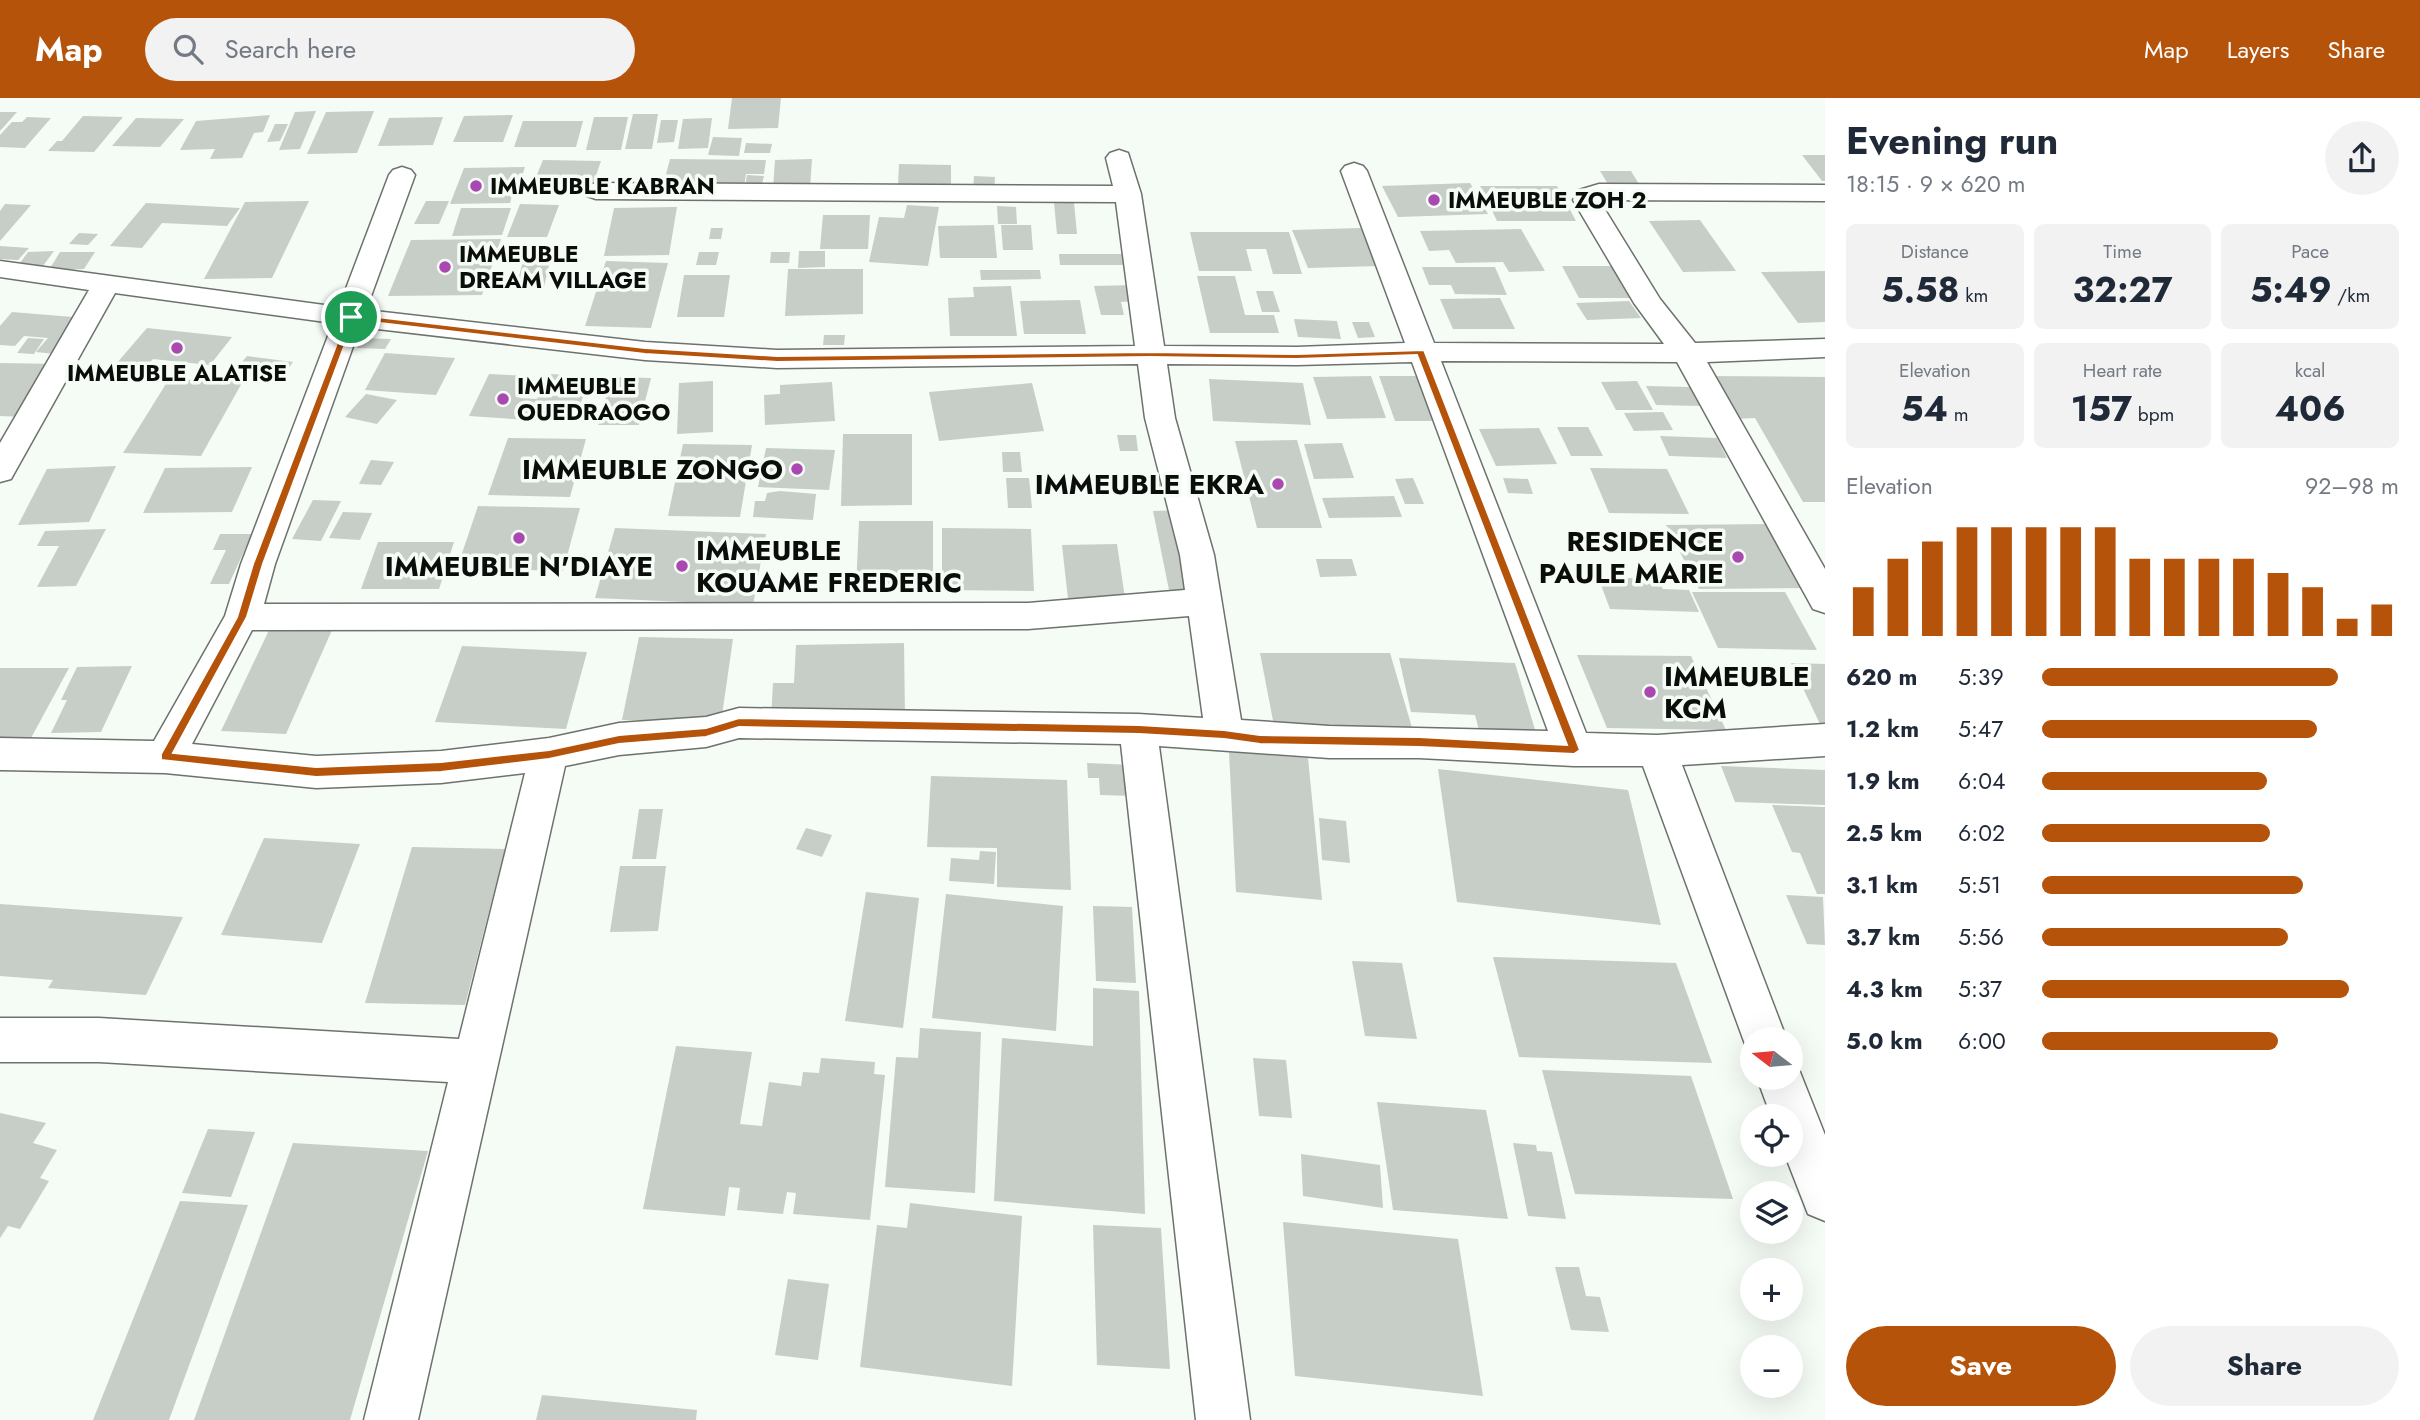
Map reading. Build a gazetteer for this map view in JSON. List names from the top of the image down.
{
  "places": [
    "IMMEUBLE KABRAN",
    "IMMEUBLE ZOH 2",
    "IMMEUBLE DREAM VILLAGE",
    "IMMEUBLE ALATISE",
    "IMMEUBLE OUEDRAOGO",
    "IMMEUBLE ZONGO",
    "IMMEUBLE EKRA",
    "IMMEUBLE N'DIAYE",
    "RESIDENCE PAULE MARIE",
    "IMMEUBLE KOUAME FREDERIC",
    "IMMEUBLE KCM"
  ],
  "north": "left",
  "page": {
    "header": "Map",
    "search": "Search here",
    "nav": ["Map", "Layers", "Share"],
    "heading": ["Evening run", "18:15 · 9 × 620 m"],
    "stats": [
      ["Distance", "5.58 km"],
      ["Time", "32:27"],
      ["Pace", "5:49 /km"],
      ["Elevation", "54 m"],
      ["Heart rate", "157 bpm"],
      ["kcal", "406"]
    ],
    "chart": ["Elevation", "92–98 m"],
    "list": [
      {
        "name": "620 m",
        "note": "5:39"
      },
      {
        "name": "1.2 km",
        "note": "5:47"
      },
      {
        "name": "1.9 km",
        "note": "6:04"
      },
      {
        "name": "2.5 km",
        "note": "6:02"
      },
      {
        "name": "3.1 km",
        "note": "5:51"
      },
      {
        "name": "3.7 km",
        "note": "5:56"
      },
      {
        "name": "4.3 km",
        "note": "5:37"
      },
      {
        "name": "5.0 km",
        "note": "6:00"
      }
    ],
    "map_buttons": ["+", "−"],
    "buttons": ["Save", "Share"]
  }
}
